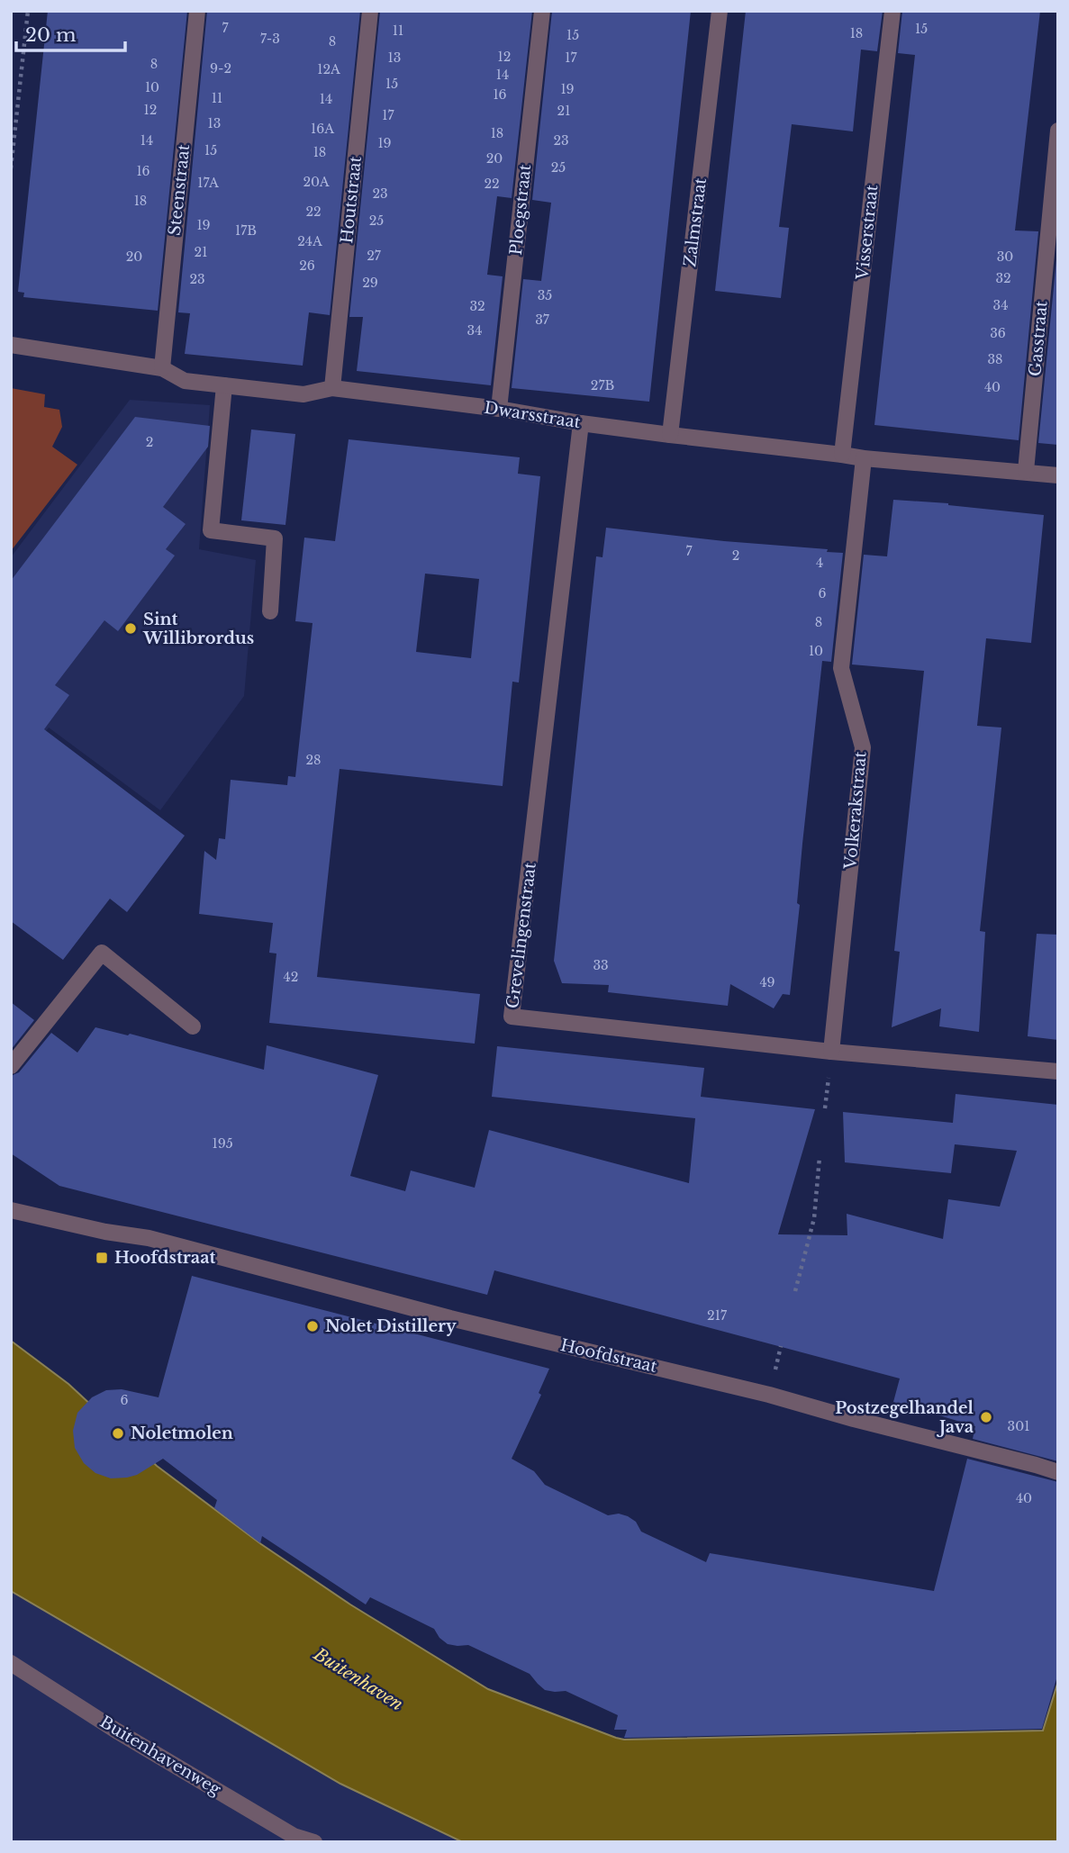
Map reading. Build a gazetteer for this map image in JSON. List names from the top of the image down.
{
  "streets": {
    "street": [
      "Steenstraat",
      "Houtstraat",
      "Ploegstraat",
      "Zalmstraat",
      "Visserstraat",
      "Gasstraat",
      "Dwarsstraat",
      "Volkerakstraat",
      "Grevelingenstraat",
      "Hoofdstraat",
      "Buitenhavenweg"
    ]
  },
  "crossings": [
    ["Steenstraat", "Dwarsstraat"],
    ["Houtstraat", "Dwarsstraat"],
    ["Ploegstraat", "Dwarsstraat"],
    ["Zalmstraat", "Dwarsstraat"],
    ["Visserstraat", "Dwarsstraat"],
    ["Gasstraat", "Dwarsstraat"],
    ["Dwarsstraat", "Volkerakstraat"],
    ["Dwarsstraat", "Grevelingenstraat"],
    ["Volkerakstraat", "Grevelingenstraat"]
  ],
  "water": ["Buitenhaven"],
  "places": {
    "other": [
      "Sint Willibrordus",
      "Nolet Distillery",
      "Postzegelhandel Java",
      "Noletmolen"
    ],
    "transit": ["Hoofdstraat"]
  },
  "house_numbers": [
    "7",
    "15",
    "11",
    "18",
    "15",
    "7-3",
    "8",
    "12",
    "13",
    "17",
    "8",
    "9-2",
    "12A",
    "14",
    "15",
    "10",
    "19",
    "16",
    "11",
    "14",
    "12",
    "21",
    "17",
    "13",
    "16A",
    "18",
    "14",
    "23",
    "19",
    "15",
    "18",
    "20",
    "25",
    "16",
    "20A",
    "17A",
    "22",
    "23",
    "18",
    "22",
    "25",
    "19",
    "17B",
    "24A",
    "21",
    "27",
    "20",
    "30",
    "26",
    "32",
    "23",
    "29",
    "35",
    "34",
    "32",
    "37",
    "34",
    "36",
    "38",
    "27B",
    "40",
    "2",
    "7",
    "2",
    "4",
    "6",
    "8",
    "10",
    "28",
    "33",
    "42",
    "49",
    "195",
    "217",
    "6",
    "301",
    "40"
  ],
  "scale_bar": "20 m"
}
